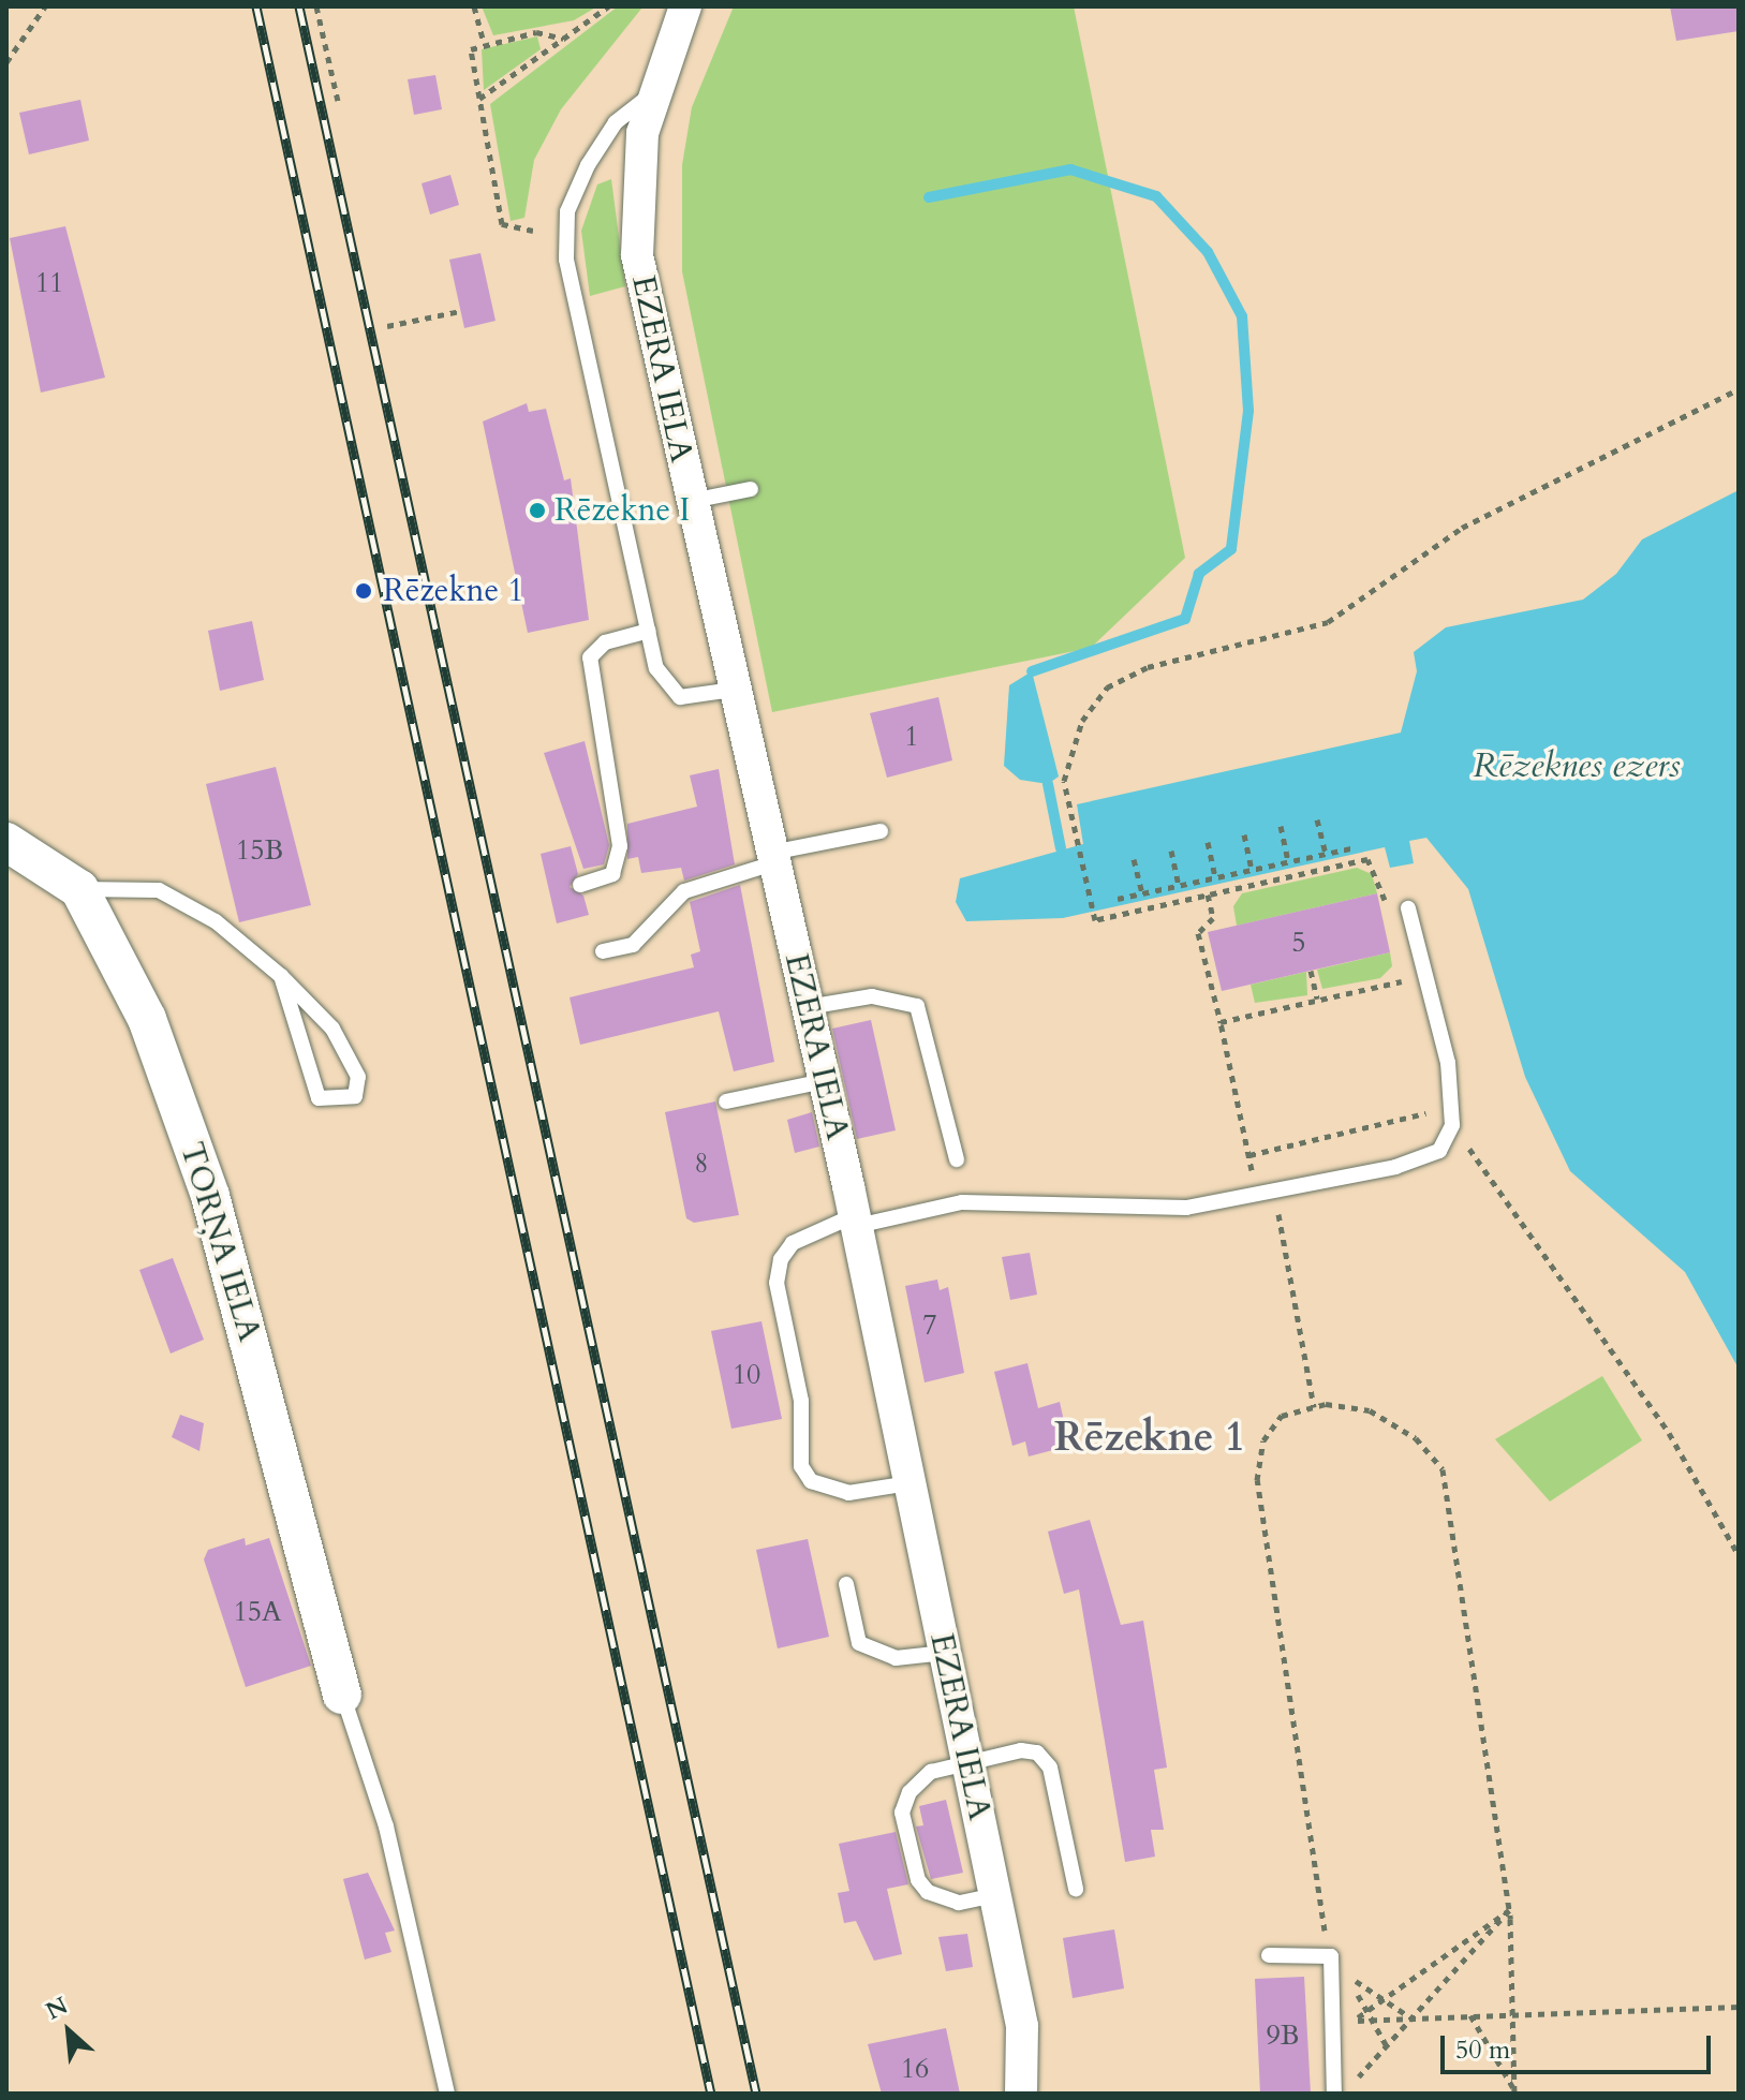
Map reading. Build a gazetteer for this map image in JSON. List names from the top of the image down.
{
  "streets": {
    "street": ["EZERA IELA", "TORŅA IELA"]
  },
  "districts": ["Rēzekne 1"],
  "water": ["Rēzeknes ezers"],
  "places": ["Rēzekne I", "Rēzekne 1"],
  "house_numbers": [
    "11",
    "1",
    "15B",
    "5",
    "8",
    "7",
    "10",
    "15A",
    "9B",
    "16"
  ],
  "scale_bar": "50 m",
  "north": "top left"
}
